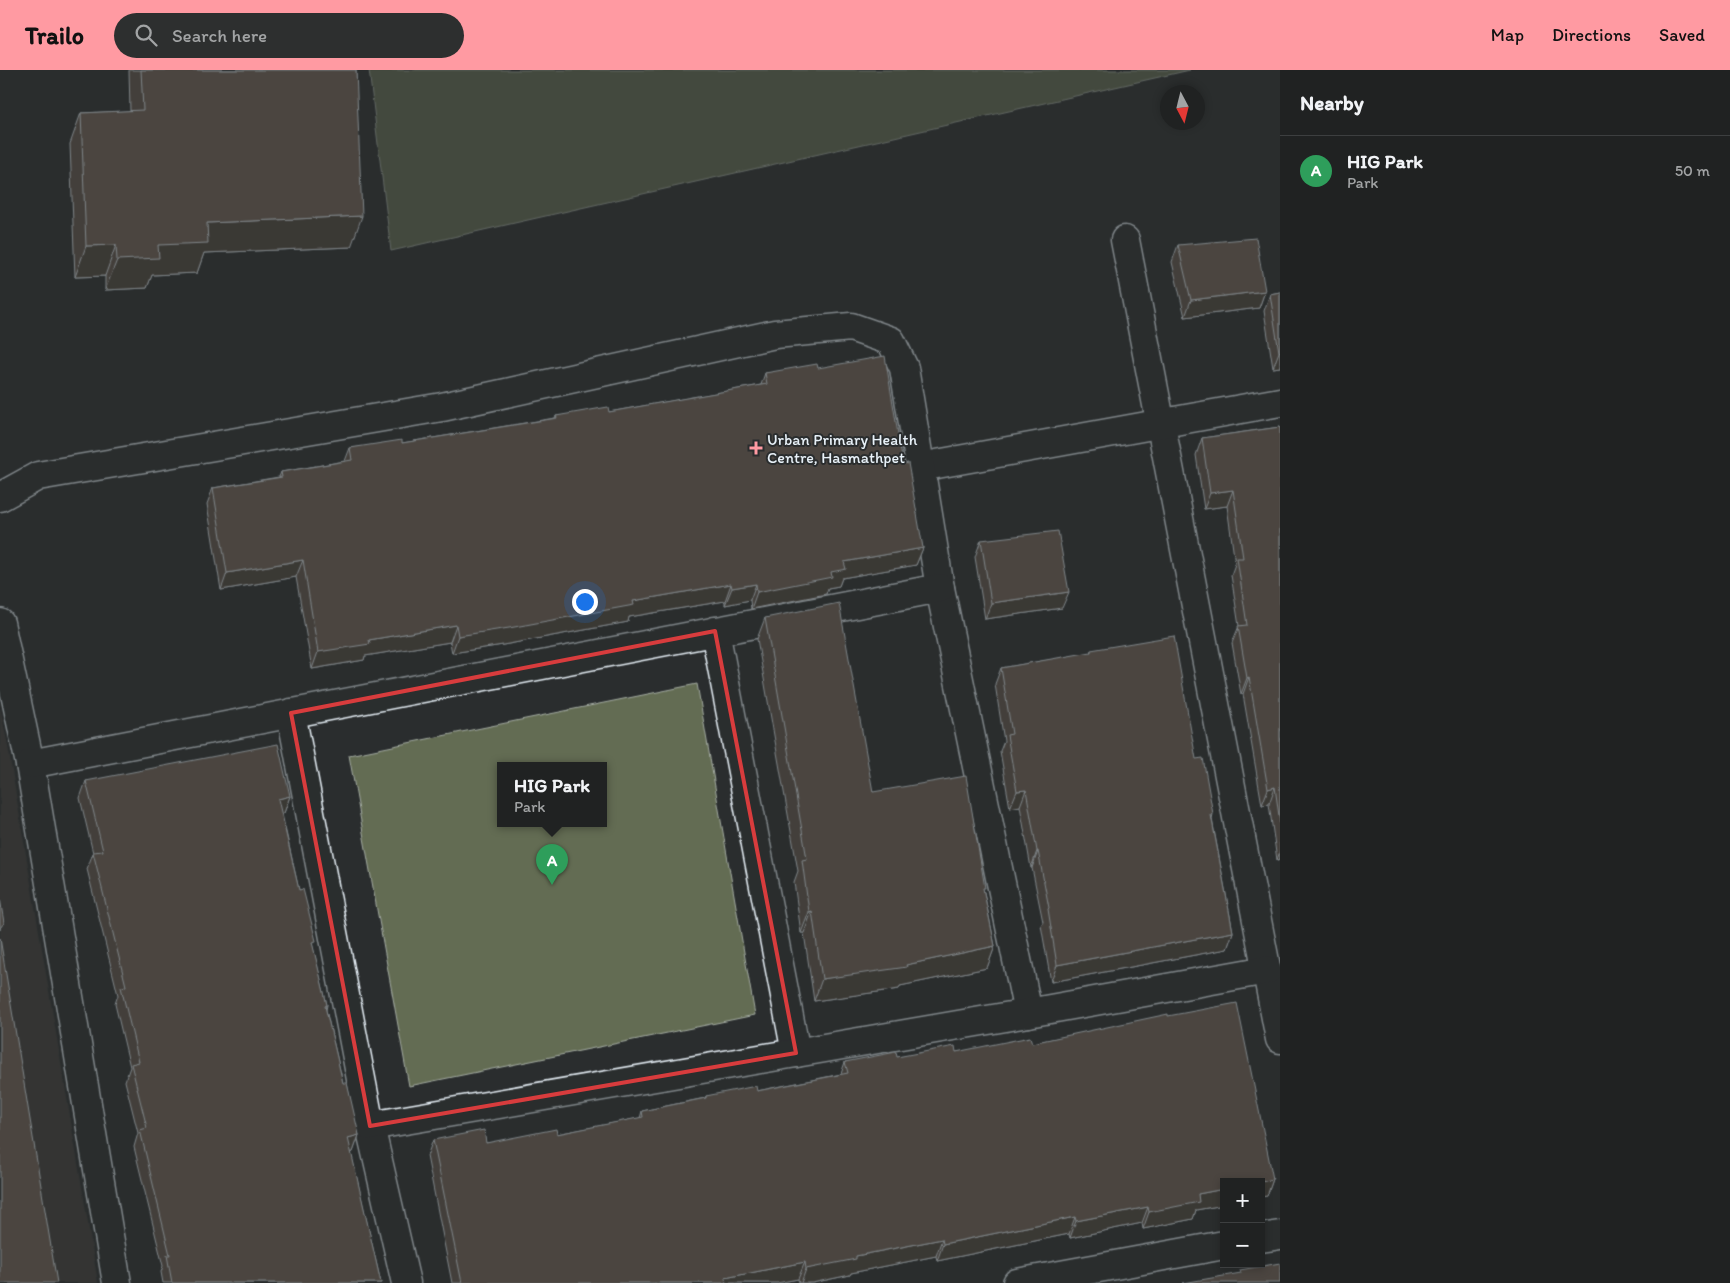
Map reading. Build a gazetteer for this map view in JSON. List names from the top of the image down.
{
  "places": {
    "health": ["Urban Primary Health Centre, Hasmathpet"]
  },
  "north": "bottom",
  "page": {
    "header": "Trailo",
    "search": "Search here",
    "nav": ["Map", "Directions", "Saved"],
    "heading": "Nearby",
    "list": [
      {
        "mark": "A",
        "name": "HIG Park",
        "note": "Park",
        "value": "50 m"
      }
    ],
    "popup": ["HIG Park", "Park"],
    "pins": "A",
    "map_buttons": ["+", "−"]
  }
}
